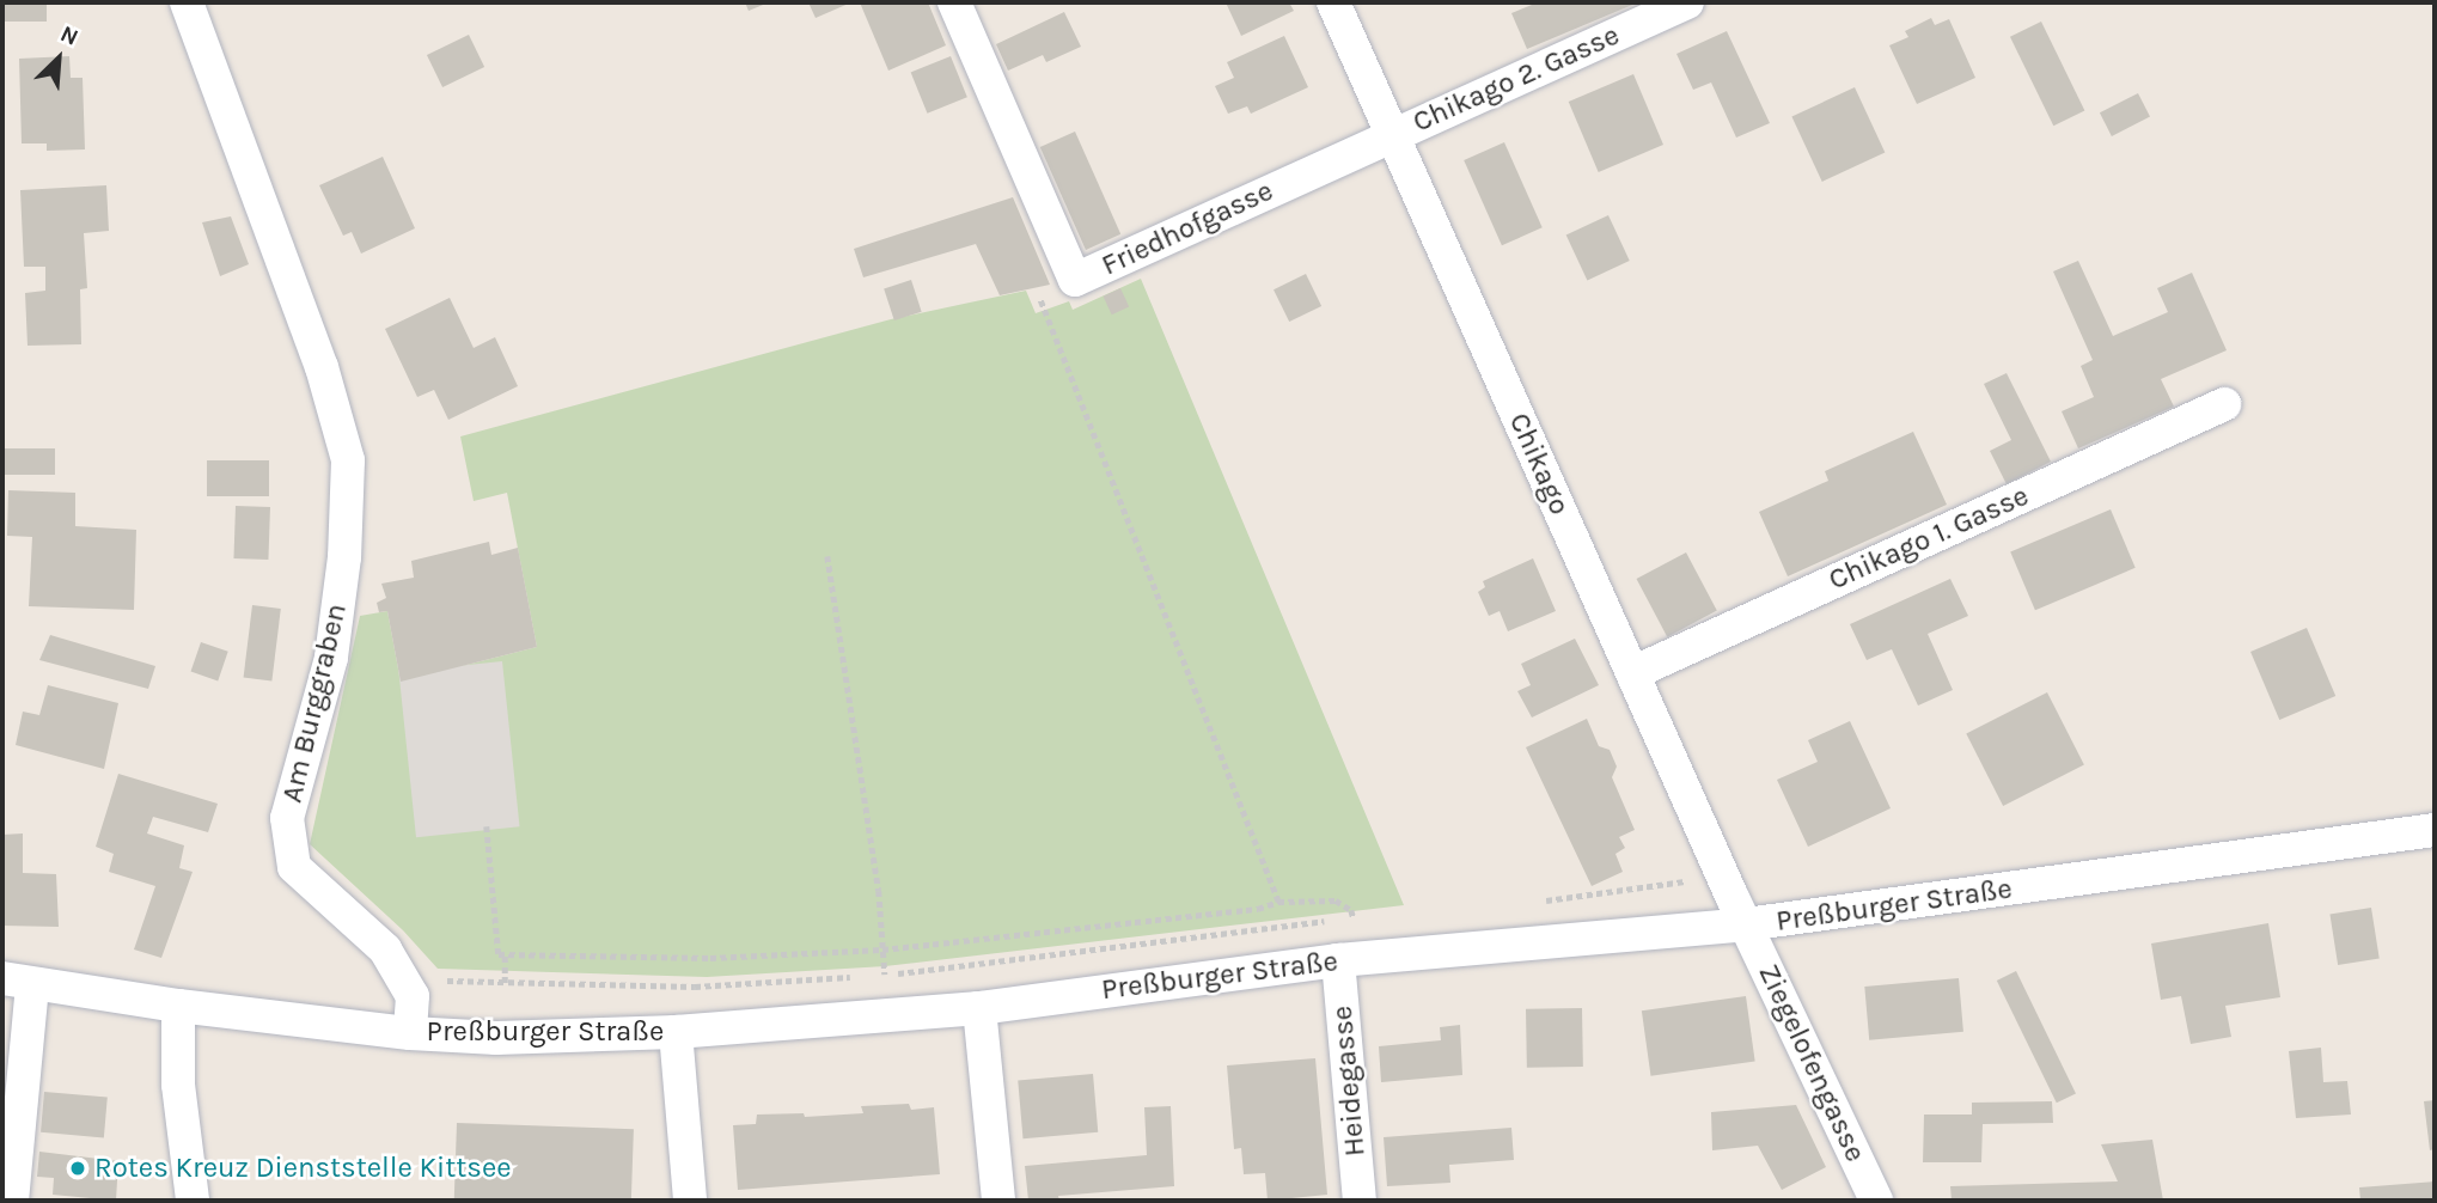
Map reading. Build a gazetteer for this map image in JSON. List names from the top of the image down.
{
  "streets": {
    "street": [
      "Chikago 2. Gasse",
      "Friedhofgasse",
      "Chikago",
      "Chikago 1. Gasse",
      "Am Burggraben",
      "Preßburger Straße",
      "Ziegelofengasse",
      "Heidegasse"
    ]
  },
  "crossings": [
    ["Chikago 2. Gasse", "Friedhofgasse"],
    ["Chikago 2. Gasse", "Chikago"],
    ["Friedhofgasse", "Chikago"],
    ["Chikago", "Chikago 1. Gasse"],
    ["Chikago", "Preßburger Straße"],
    ["Chikago", "Ziegelofengasse"],
    ["Am Burggraben", "Preßburger Straße"],
    ["Preßburger Straße", "Ziegelofengasse"],
    ["Preßburger Straße", "Heidegasse"]
  ],
  "places": ["Rotes Kreuz Dienststelle Kittsee"],
  "north": "top right"
}
